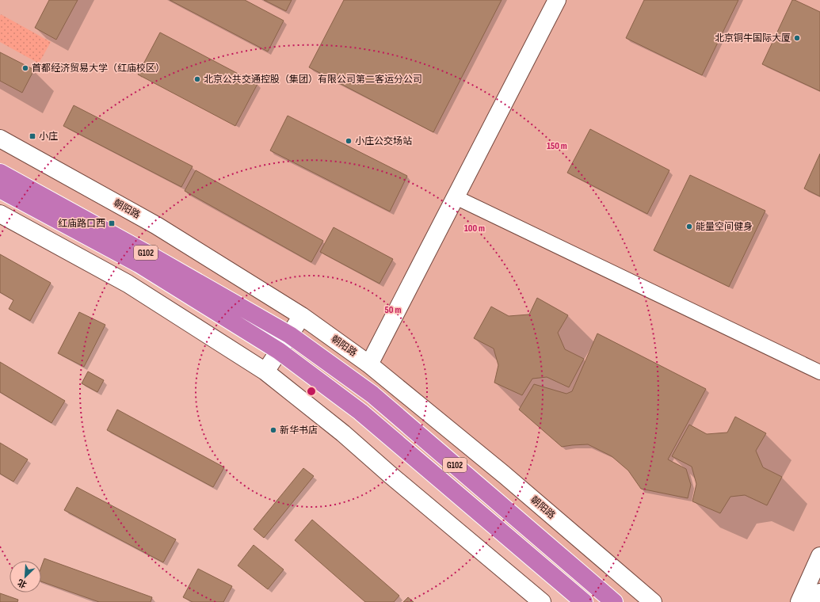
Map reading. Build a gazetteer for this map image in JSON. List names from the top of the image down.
{
  "streets": {
    "highway": ["G102"],
    "street": ["朝阳路"]
  },
  "places": {
    "other": [
      "北京铜牛国际大厦",
      "首都经济贸易大学（红庙校区）",
      "北京公共交通控股（集团）有限公司第二客运分公司",
      "小庄公交场站",
      "能量空间健身",
      "新华书店"
    ],
    "transit": ["小庄", "红庙路口西"]
  },
  "north": "bottom left",
  "rings": ["150 m", "100 m", "50 m"]
}
